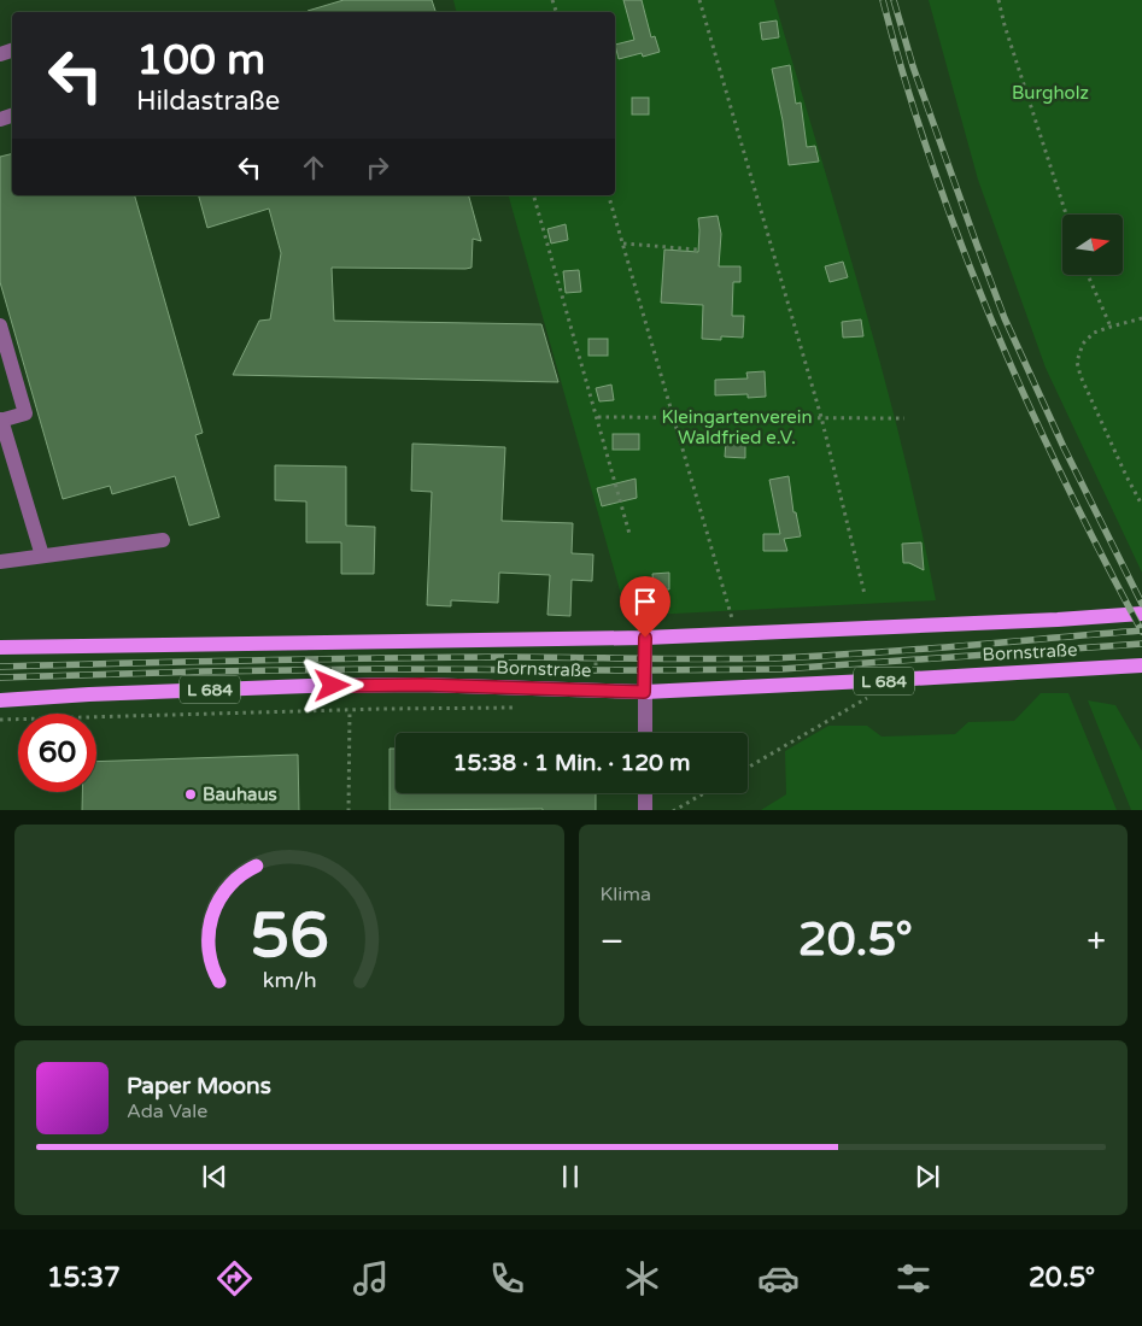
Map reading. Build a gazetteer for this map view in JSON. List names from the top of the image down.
{
  "streets": {
    "main road": ["Bornstraße", "L 684"]
  },
  "parks": ["Burgholz", "Kleingartenverein Waldfried e.V."],
  "places": ["Bauhaus"],
  "north": "right",
  "page": {
    "turn": ["100 m", "Hildastraße"],
    "limit": "60",
    "trip": "15:38 · 1 Min. · 120 m",
    "tile": "Klima",
    "heat": ["−", "20.5°", "+"],
    "song": ["Paper Moons", "Ada Vale"],
    "tabs": ["15:37", "20.5°"],
    "gauge": ["56", "km/h"]
  }
}
